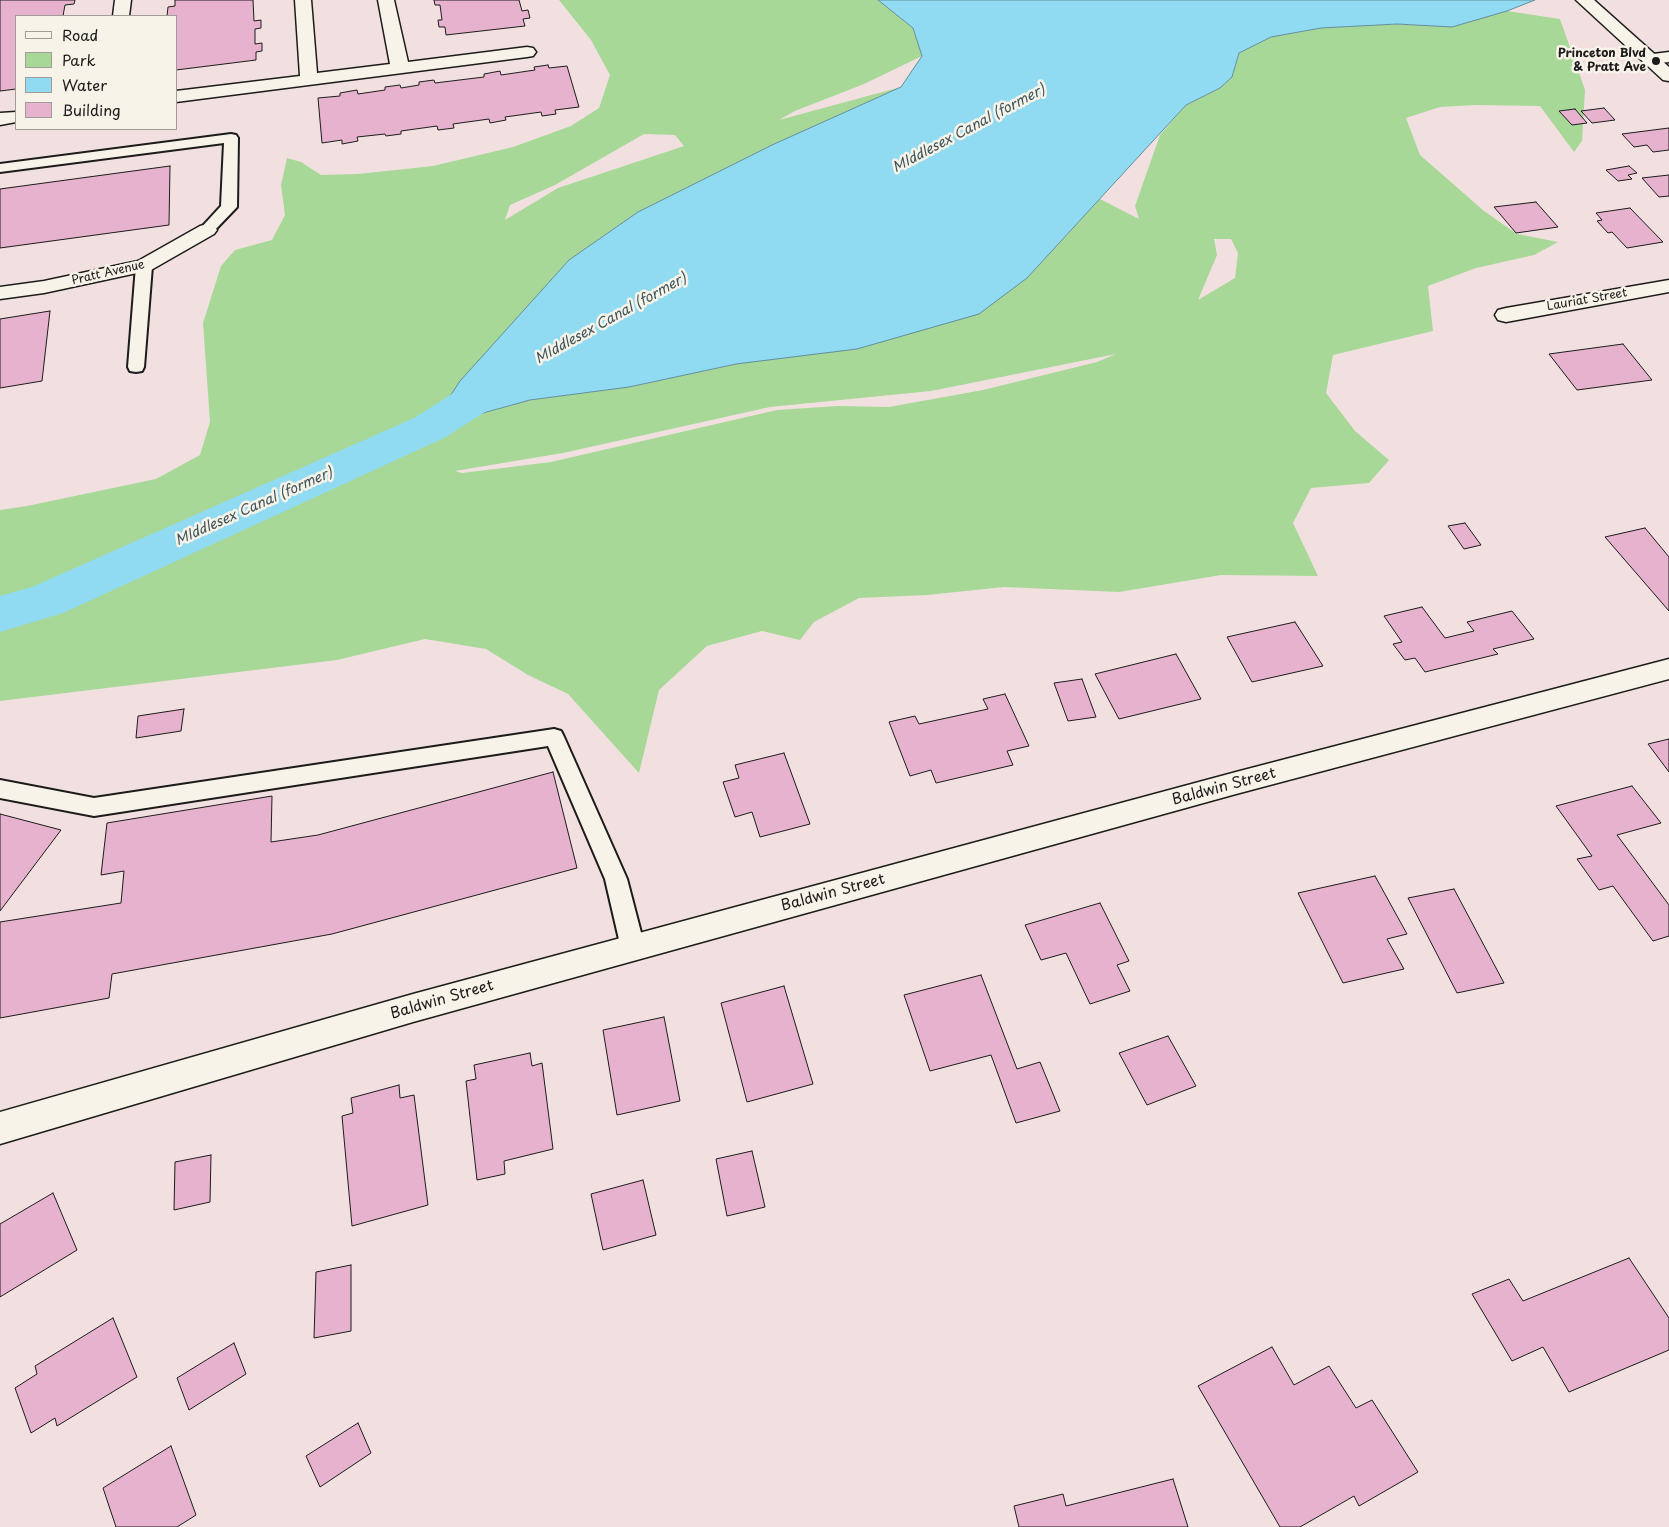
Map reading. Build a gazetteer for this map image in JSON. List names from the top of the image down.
{
  "streets": {
    "street": ["Pratt Avenue", "Lauriat Street", "Baldwin Street"]
  },
  "water": ["MIddlesex Canal (former)"],
  "places": ["Princeton Blvd & Pratt Ave"],
  "legend": [
    "Road",
    "Park",
    "Water",
    "Building"
  ]
}
